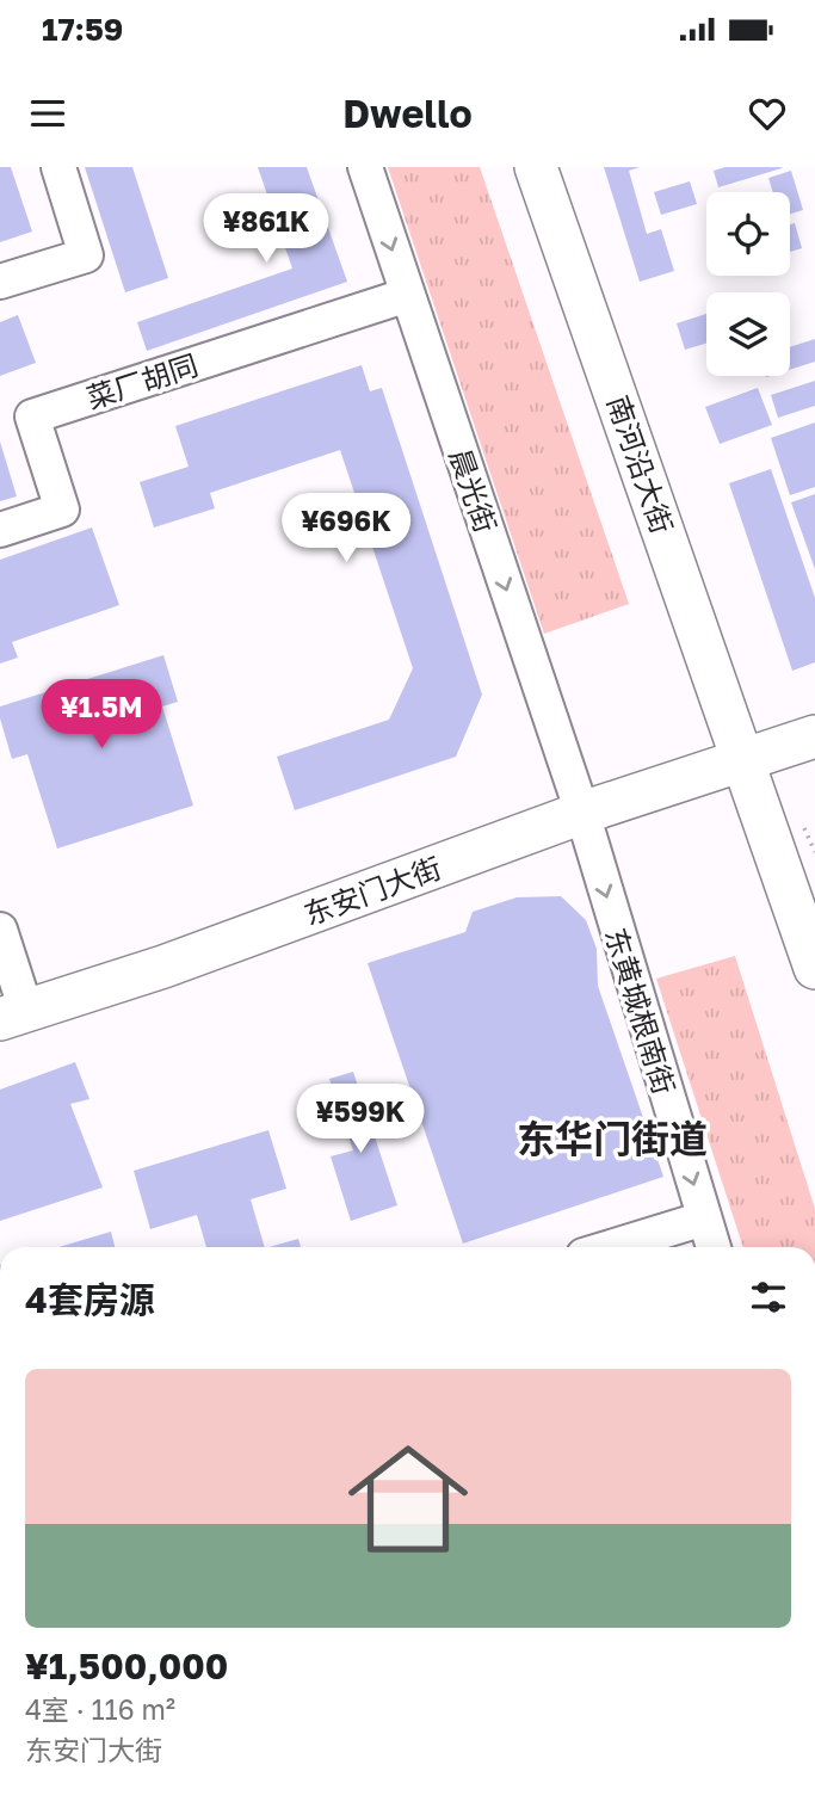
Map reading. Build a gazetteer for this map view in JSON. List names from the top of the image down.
{
  "streets": {
    "main road": ["南河沿大街", "东安门大街"],
    "street": ["菜厂胡同", "晨光街", "东黄城根南街"]
  },
  "crossings": [
    ["菜厂胡同", "晨光街"],
    ["南河沿大街", "东安门大街"],
    ["晨光街", "东安门大街"],
    ["晨光街", "东黄城根南街"],
    ["东安门大街", "东黄城根南街"]
  ],
  "one_way": ["晨光街", "东黄城根南街"],
  "districts": ["东华门街道"],
  "page": {
    "status": "17:59",
    "header": "Dwello",
    "price": [
      "¥861K",
      "¥696K",
      "¥1.5M",
      "¥599K"
    ],
    "heading": "4套房源",
    "list": [
      {
        "name": "¥1,500,000",
        "note": "4室 · 116 m² · 东安门大街"
      }
    ]
  }
}
